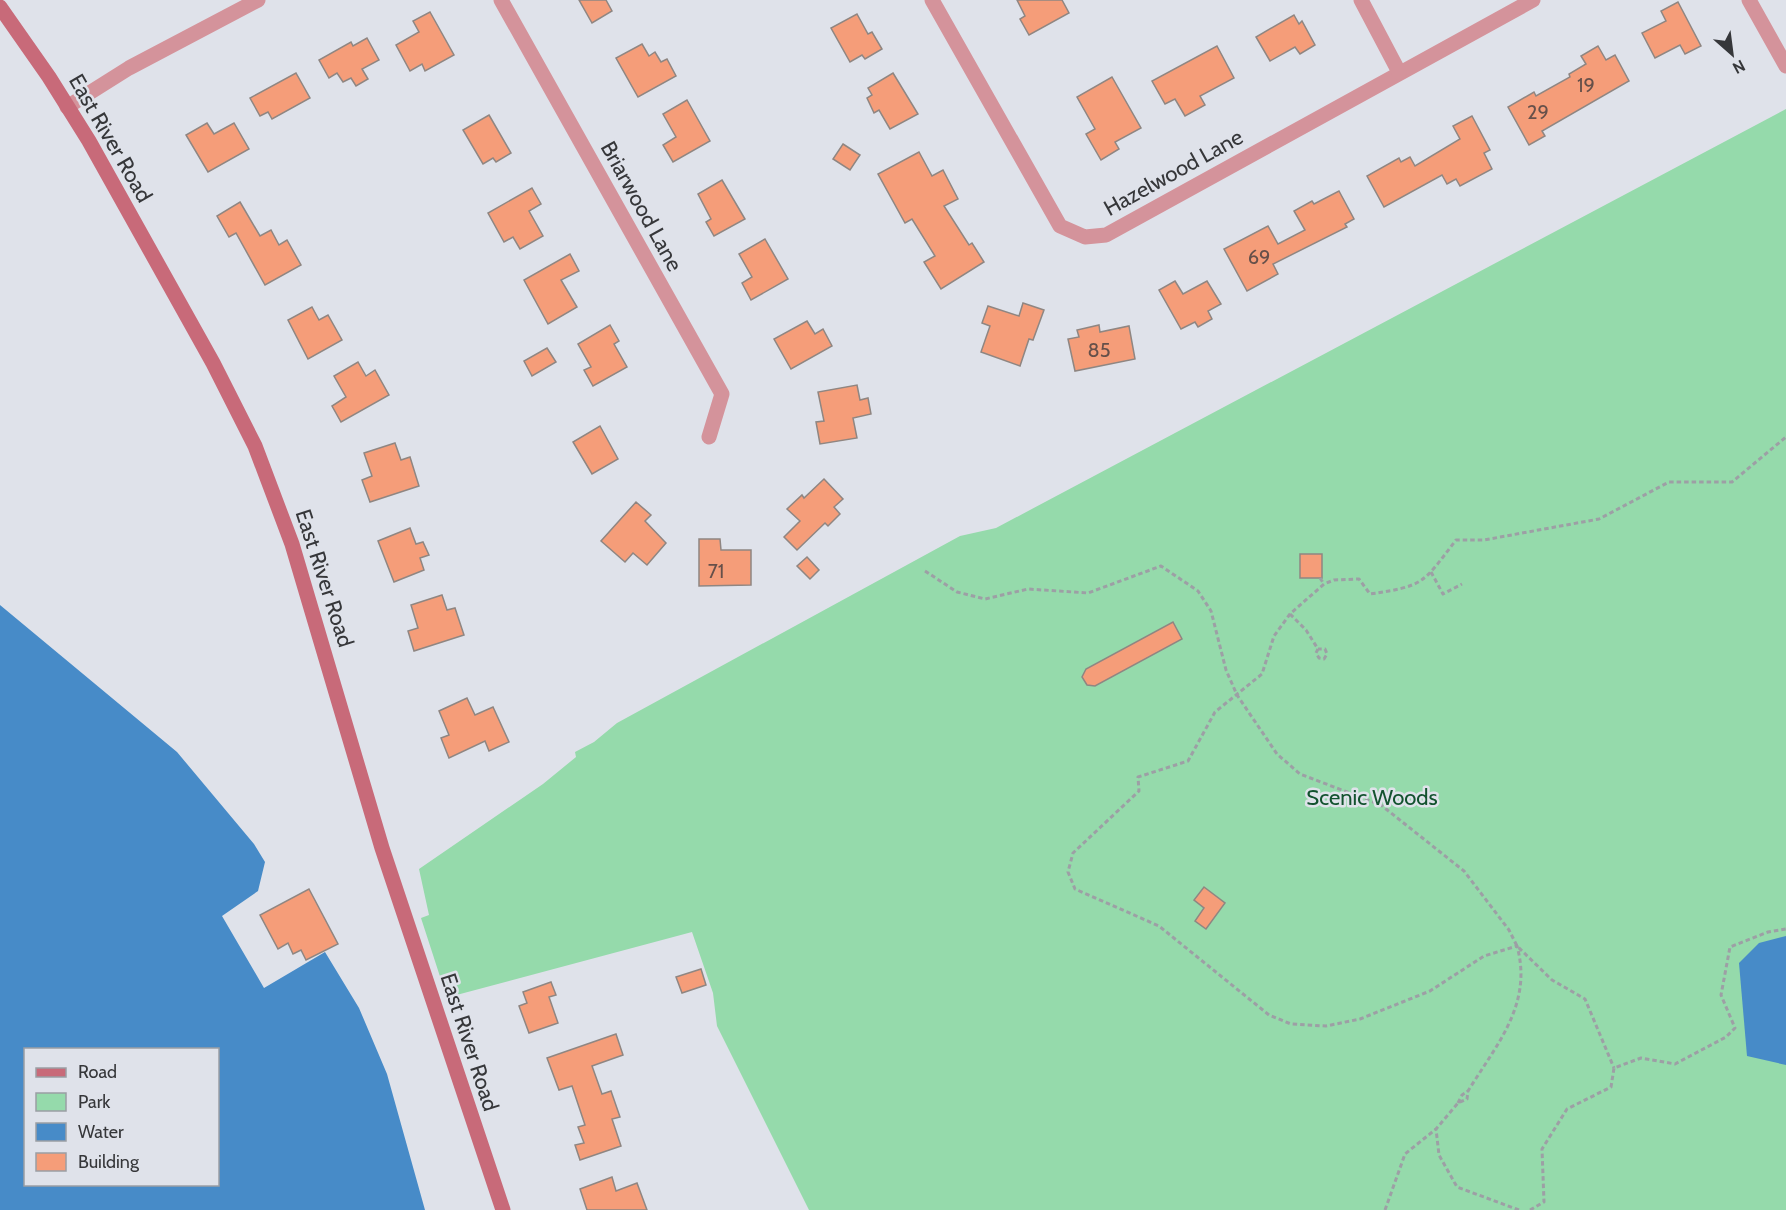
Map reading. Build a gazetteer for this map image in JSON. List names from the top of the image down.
{
  "streets": {
    "main road": ["East River Road"],
    "street": ["Hazelwood Lane", "Briarwood Lane"]
  },
  "parks": ["Scenic Woods"],
  "house_numbers": [
    "19",
    "29",
    "69",
    "85",
    "71"
  ],
  "legend": [
    "Road",
    "Park",
    "Water",
    "Building"
  ],
  "north": "bottom right"
}
